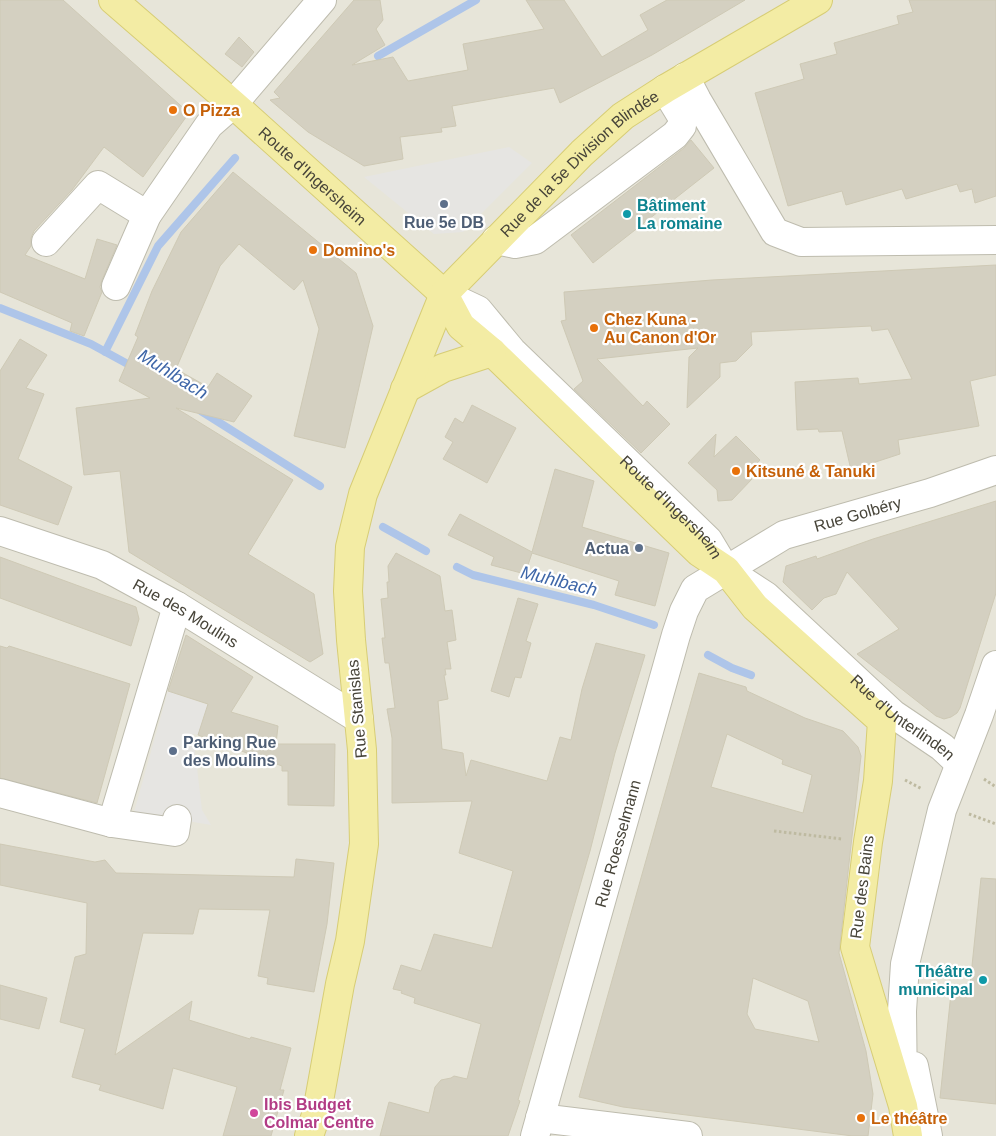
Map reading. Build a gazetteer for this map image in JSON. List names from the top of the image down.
{
  "streets": {
    "main road": [
      "Rue de la 5e Division Blindée",
      "Route d'Ingersheim",
      "Rue Stanislas",
      "Rue d'Unterlinden",
      "Rue des Bains"
    ],
    "street": ["Rue Golbéry", "Rue des Moulins", "Rue Roesselmann"]
  },
  "crossings": [
    ["Rue de la 5e Division Blindée", "Route d'Ingersheim"],
    ["Rue de la 5e Division Blindée", "Rue Stanislas"],
    ["Route d'Ingersheim", "Rue Golbéry"],
    ["Route d'Ingersheim", "Rue Stanislas"],
    ["Route d'Ingersheim", "Rue d'Unterlinden"],
    ["Route d'Ingersheim", "Rue Roesselmann"],
    ["Rue Golbéry", "Rue d'Unterlinden"],
    ["Rue Golbéry", "Rue Roesselmann"],
    ["Rue des Moulins", "Rue Stanislas"],
    ["Rue d'Unterlinden", "Rue Roesselmann"],
    ["Rue d'Unterlinden", "Rue des Bains"]
  ],
  "water": ["Muhlbach"],
  "places": [
    "O Pizza",
    "Rue 5e DB",
    "Bâtiment La romaine",
    "Domino's",
    "Chez Kuna - Au Canon d'Or",
    "Kitsuné & Tanuki",
    "Actua",
    "Parking Rue des Moulins",
    "Théâtre municipal",
    "Ibis Budget Colmar Centre",
    "Le théâtre"
  ]
}
